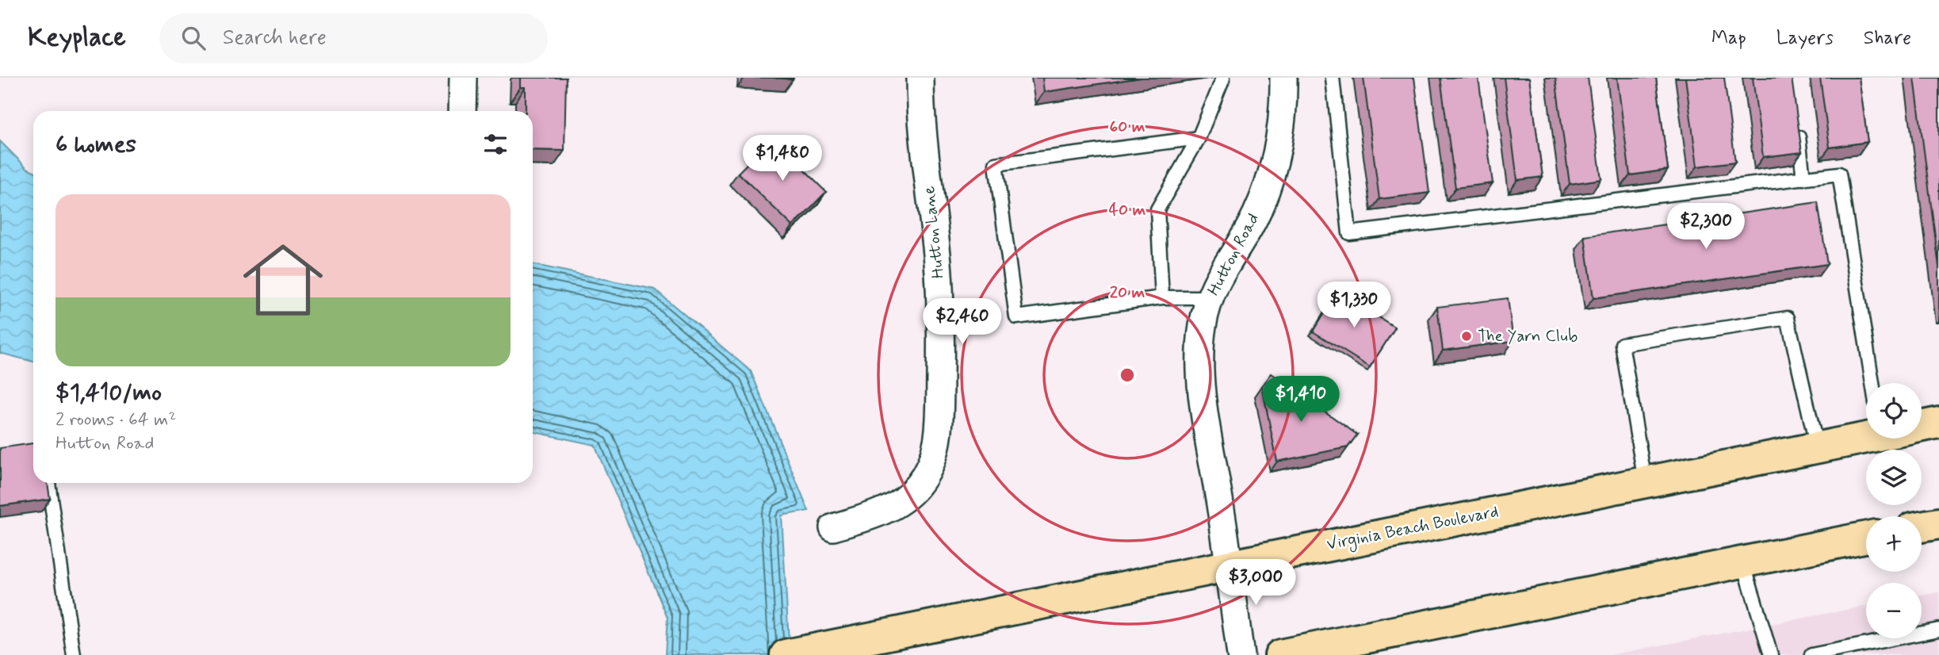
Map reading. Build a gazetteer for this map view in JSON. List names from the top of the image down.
{
  "streets": {
    "main road": ["Virginia Beach Boulevard"],
    "street": ["Hutton Lane", "Hutton Road"]
  },
  "crossings": [
    ["Hutton Road", "Virginia Beach Boulevard"]
  ],
  "places": ["The Yarn Club"],
  "page": {
    "header": "Keyplace",
    "search": "Search here",
    "nav": ["Map", "Layers", "Share"],
    "heading": "6 homes",
    "price": [
      "$1,480",
      "$2,300",
      "$1,330",
      "$2,460",
      "$1,410",
      "$3,000"
    ],
    "list": [
      {
        "name": "$1,410/mo",
        "note": "2 rooms · 64 m² · Hutton Road"
      }
    ],
    "map_buttons": ["+", "−"]
  },
  "rings": ["60 m", "40 m", "20 m"]
}
